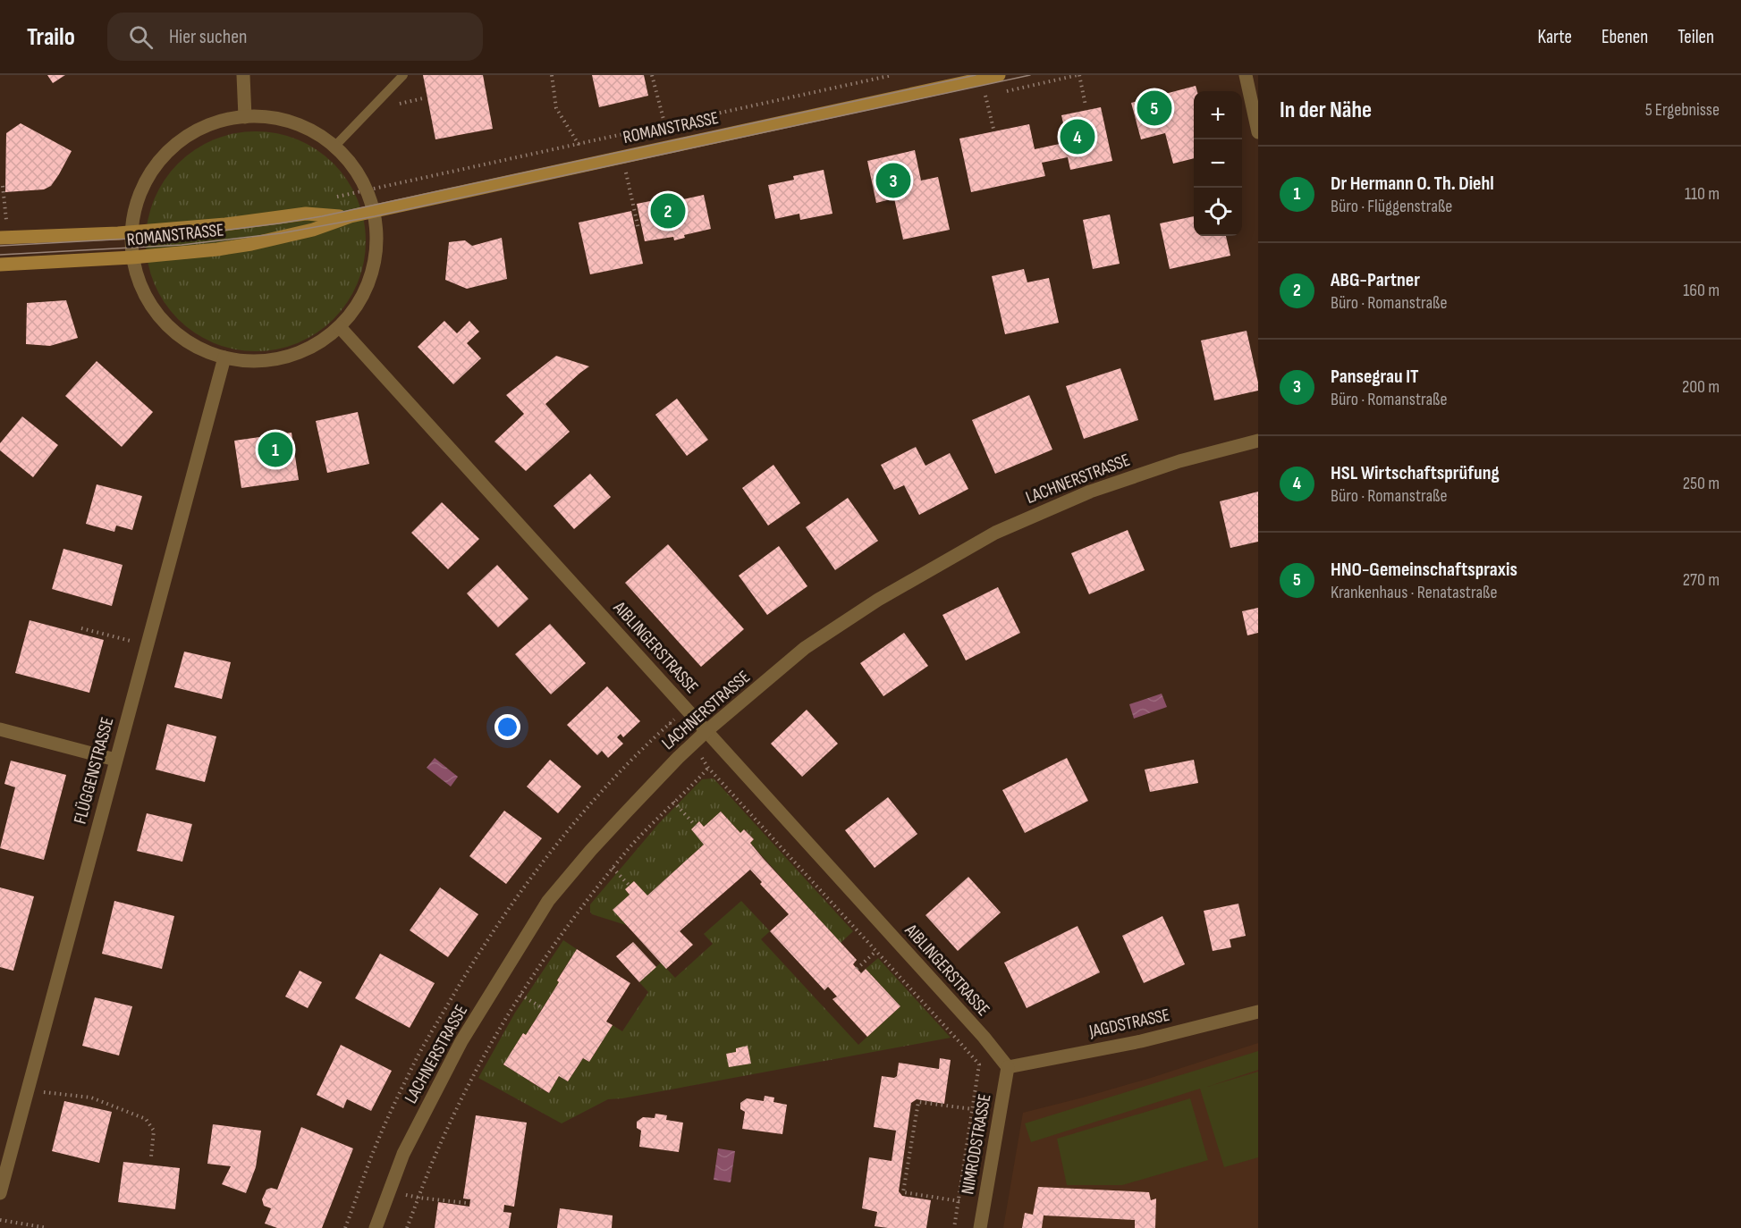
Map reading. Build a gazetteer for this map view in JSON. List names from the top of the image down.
{
  "streets": {
    "main road": ["ROMANSTRASSE"],
    "street": [
      "LACHNERSTRASSE",
      "AIBLINGERSTRASSE",
      "FLÜGGENSTRASSE",
      "JAGDSTRASSE",
      "NIMRODSTRASSE"
    ]
  },
  "crossings": [
    ["LACHNERSTRASSE", "AIBLINGERSTRASSE"],
    ["AIBLINGERSTRASSE", "JAGDSTRASSE"],
    ["AIBLINGERSTRASSE", "NIMRODSTRASSE"],
    ["JAGDSTRASSE", "NIMRODSTRASSE"]
  ],
  "page": {
    "header": "Trailo",
    "search": "Hier suchen",
    "nav": ["Karte", "Ebenen", "Teilen"],
    "heading": ["In der Nähe", "5 Ergebnisse"],
    "pins": [
      "5",
      "4",
      "3",
      "2",
      "1"
    ],
    "map_buttons": ["+", "−"],
    "list": [
      {
        "mark": "1",
        "name": "Dr Hermann O. Th. Diehl",
        "note": "Büro · Flüggenstraße",
        "value": "110 m"
      },
      {
        "mark": "2",
        "name": "ABG-Partner",
        "note": "Büro · Romanstraße",
        "value": "160 m"
      },
      {
        "mark": "3",
        "name": "Pansegrau IT",
        "note": "Büro · Romanstraße",
        "value": "200 m"
      },
      {
        "mark": "4",
        "name": "HSL Wirtschaftsprüfung",
        "note": "Büro · Romanstraße",
        "value": "250 m"
      },
      {
        "mark": "5",
        "name": "HNO-Gemeinschaftspraxis",
        "note": "Krankenhaus · Renatastraße",
        "value": "270 m"
      }
    ]
  }
}
